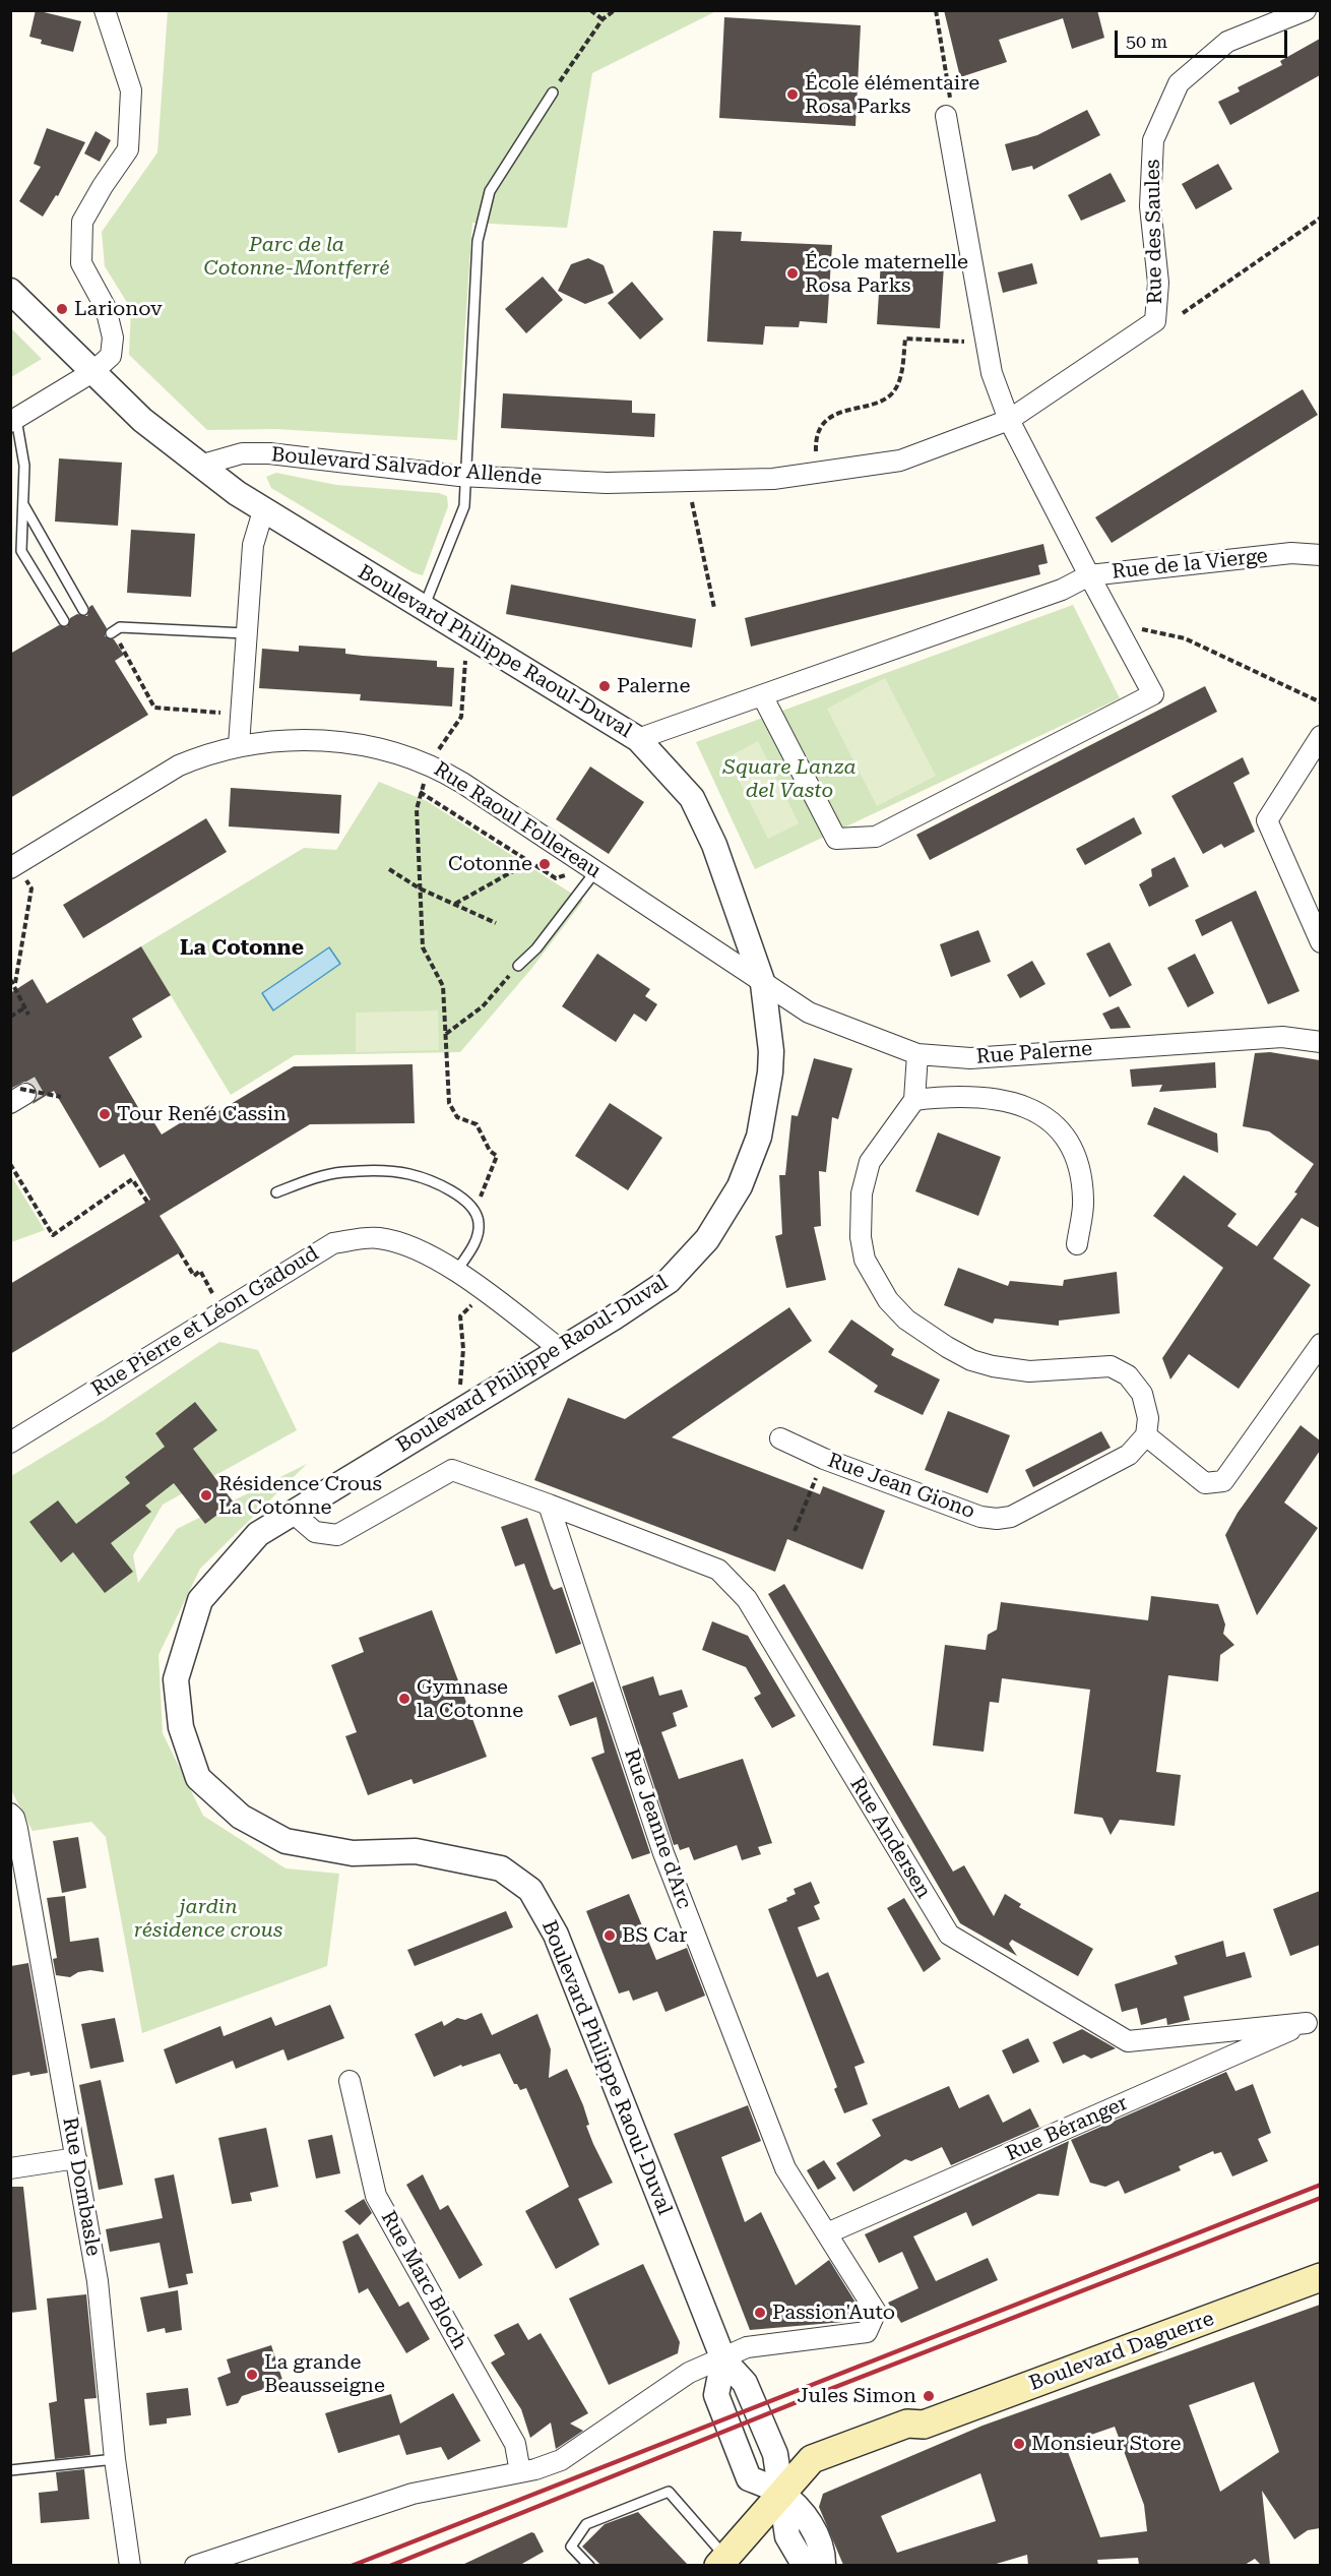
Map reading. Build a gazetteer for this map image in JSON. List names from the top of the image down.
{
  "streets": {
    "main road": ["Boulevard Daguerre"],
    "street": [
      "Rue des Saules",
      "Boulevard Salvador Allende",
      "Rue de la Vierge",
      "Boulevard Philippe Raoul-Duval",
      "Rue Raoul Follereau",
      "Rue Palerne",
      "Rue Pierre et Léon Gadoud",
      "Rue Jean Giono",
      "Rue Jeanne d'Arc",
      "Rue Andersen",
      "Rue Béranger",
      "Rue Dombasle",
      "Rue Marc Bloch"
    ]
  },
  "crossings": [
    ["Rue des Saules", "Boulevard Salvador Allende"],
    ["Rue des Saules", "Rue de la Vierge"],
    ["Boulevard Salvador Allende", "Rue de la Vierge"],
    ["Boulevard Salvador Allende", "Boulevard Philippe Raoul-Duval"],
    ["Boulevard Philippe Raoul-Duval", "Rue Raoul Follereau"],
    ["Boulevard Philippe Raoul-Duval", "Rue Palerne"],
    ["Boulevard Philippe Raoul-Duval", "Rue Pierre et Léon Gadoud"],
    ["Boulevard Philippe Raoul-Duval", "Rue Jeanne d'Arc"],
    ["Boulevard Philippe Raoul-Duval", "Boulevard Daguerre"],
    ["Rue Raoul Follereau", "Rue Palerne"],
    ["Rue Jeanne d'Arc", "Rue Andersen"],
    ["Rue Jeanne d'Arc", "Rue Béranger"],
    ["Rue Andersen", "Rue Béranger"]
  ],
  "districts": ["La Cotonne"],
  "parks": ["Parc de la Cotonne-Montferré", "Square Lanza del Vasto", "jardin résidence crous"],
  "places": [
    "École élémentaire Rosa Parks",
    "École maternelle Rosa Parks",
    "Larionov",
    "Palerne",
    "Cotonne",
    "Tour René Cassin",
    "Résidence Crous La Cotonne",
    "Gymnase la Cotonne",
    "BS Car",
    "Passion'Auto",
    "La grande Beausseigne",
    "Jules Simon",
    "Monsieur Store"
  ],
  "scale_bar": "50 m"
}
